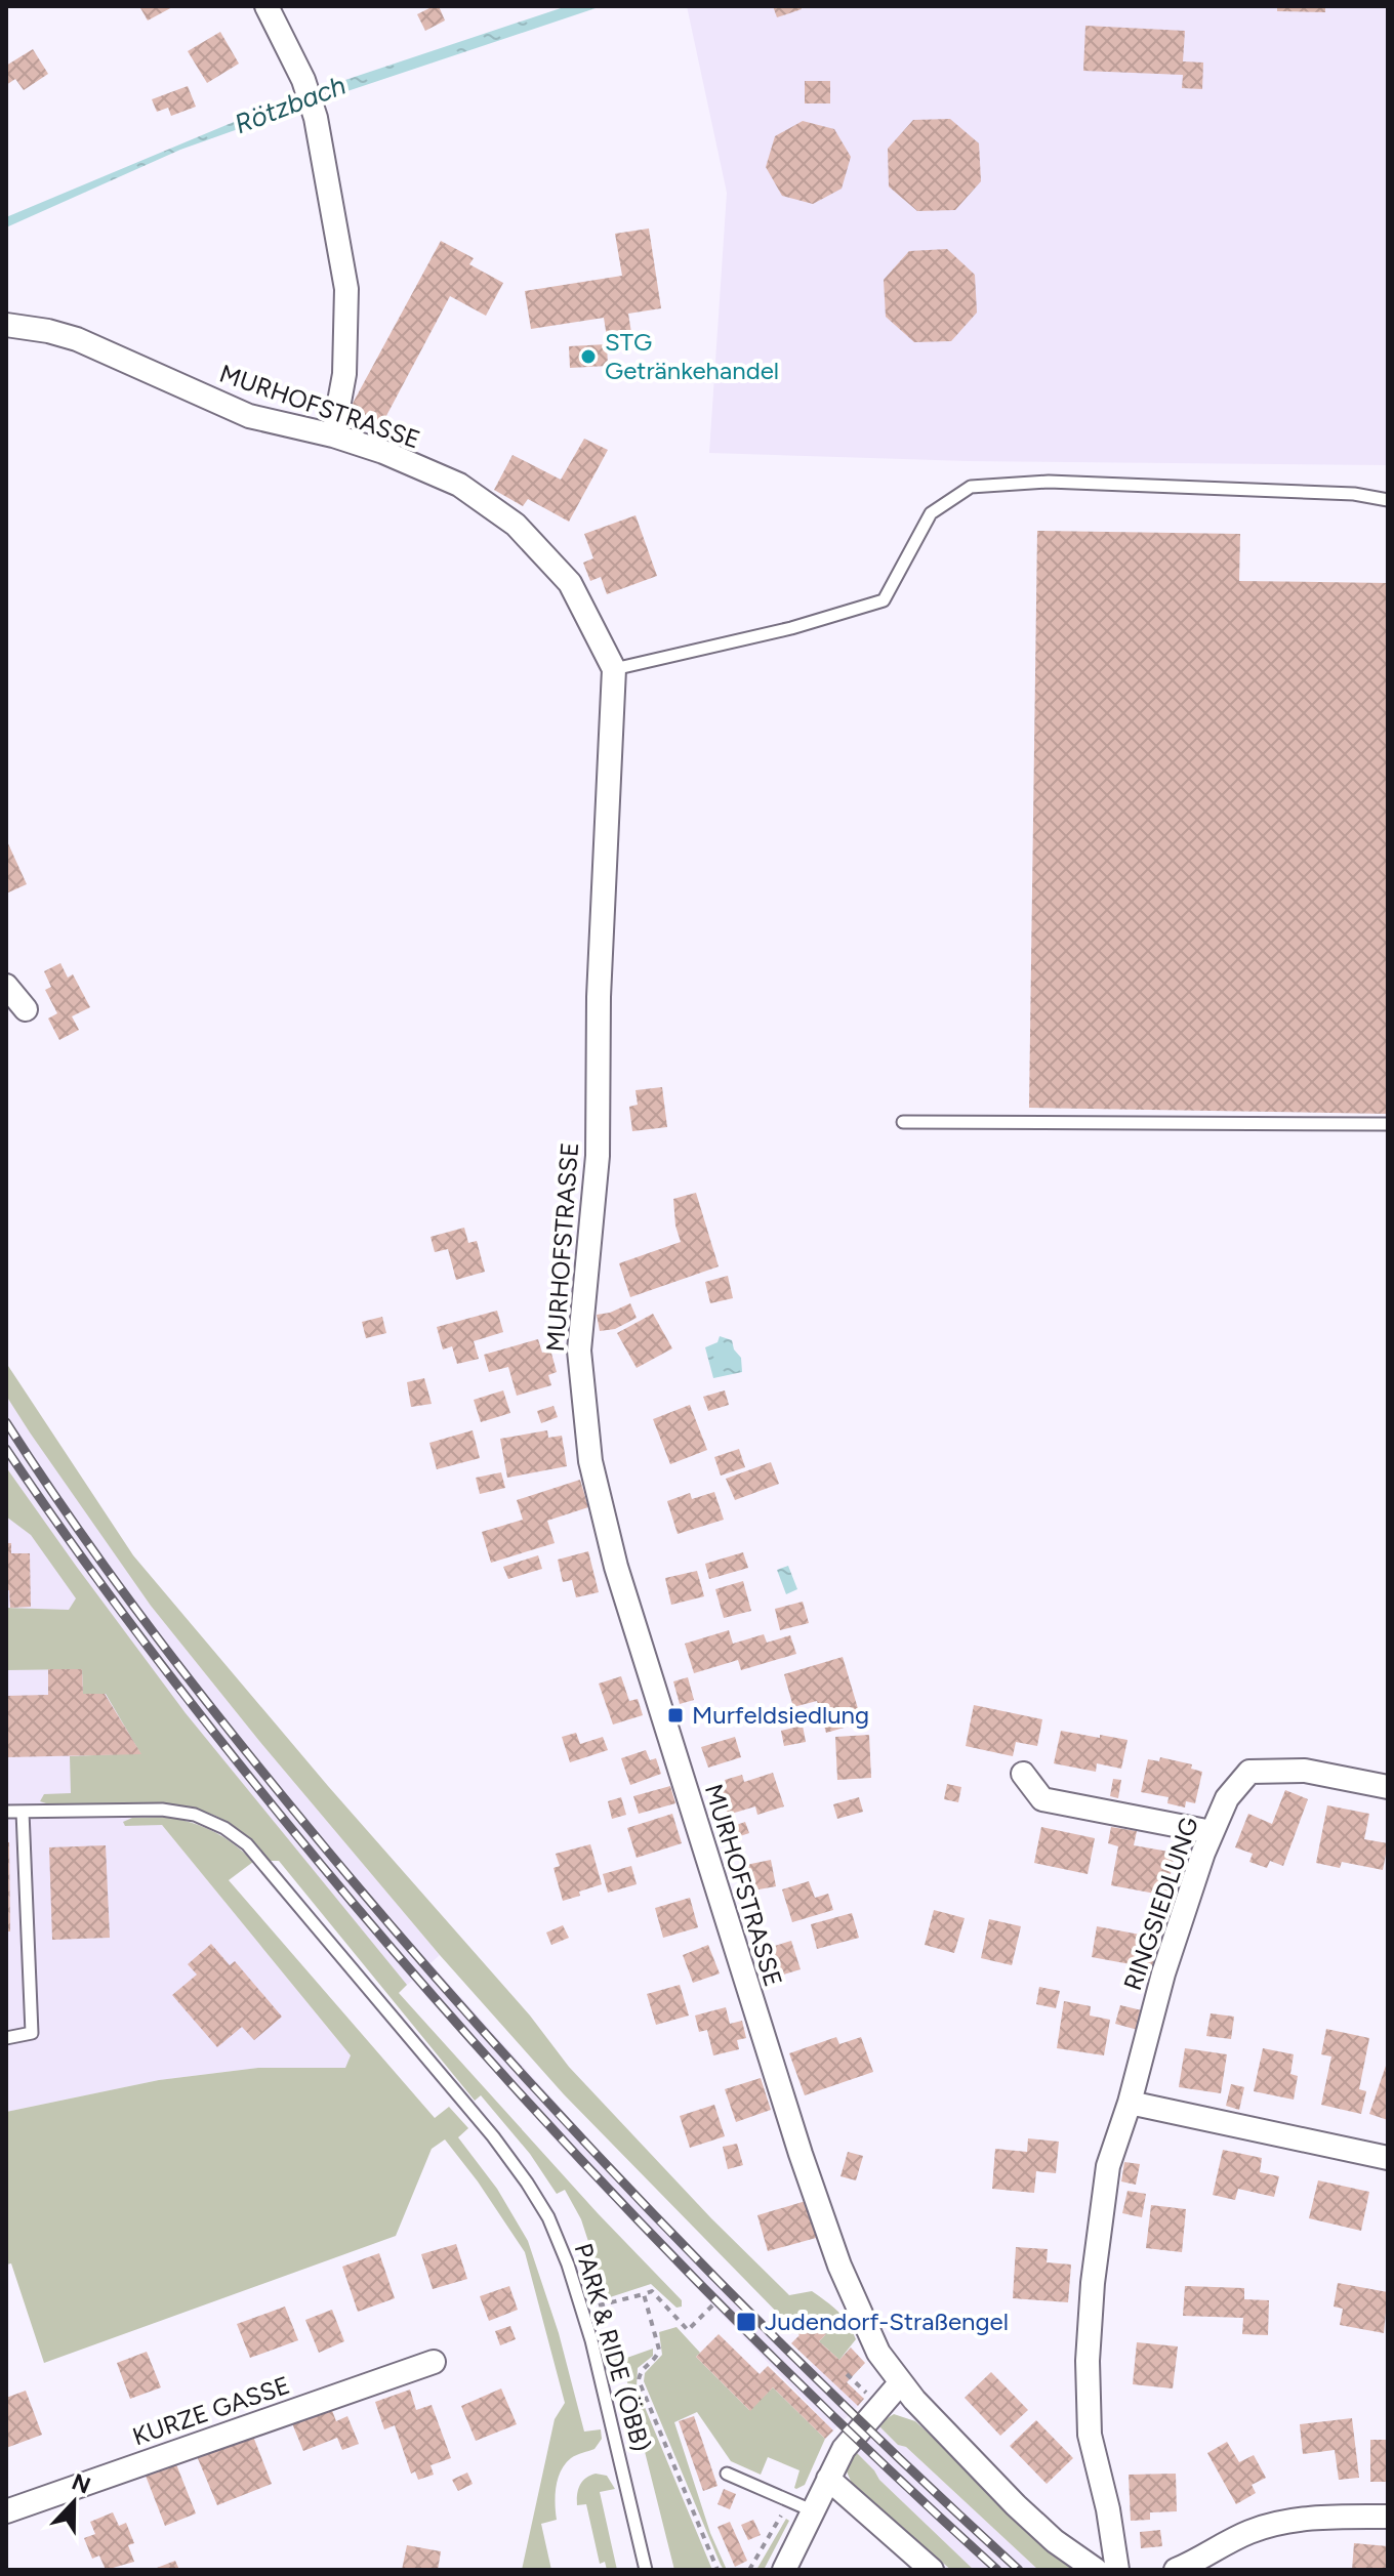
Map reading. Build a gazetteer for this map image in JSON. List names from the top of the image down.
{
  "streets": {
    "street": ["MURHOFSTRASSE", "RINGSIEDLUNG", "KURZE GASSE"],
    "lane": ["PARK & RIDE (ÖBB)"]
  },
  "water": ["Rötzbach"],
  "places": {
    "other": ["STG Getränkehandel"],
    "transit": ["Murfeldsiedlung", "Judendorf-Straßengel"]
  },
  "north": "top"
}
